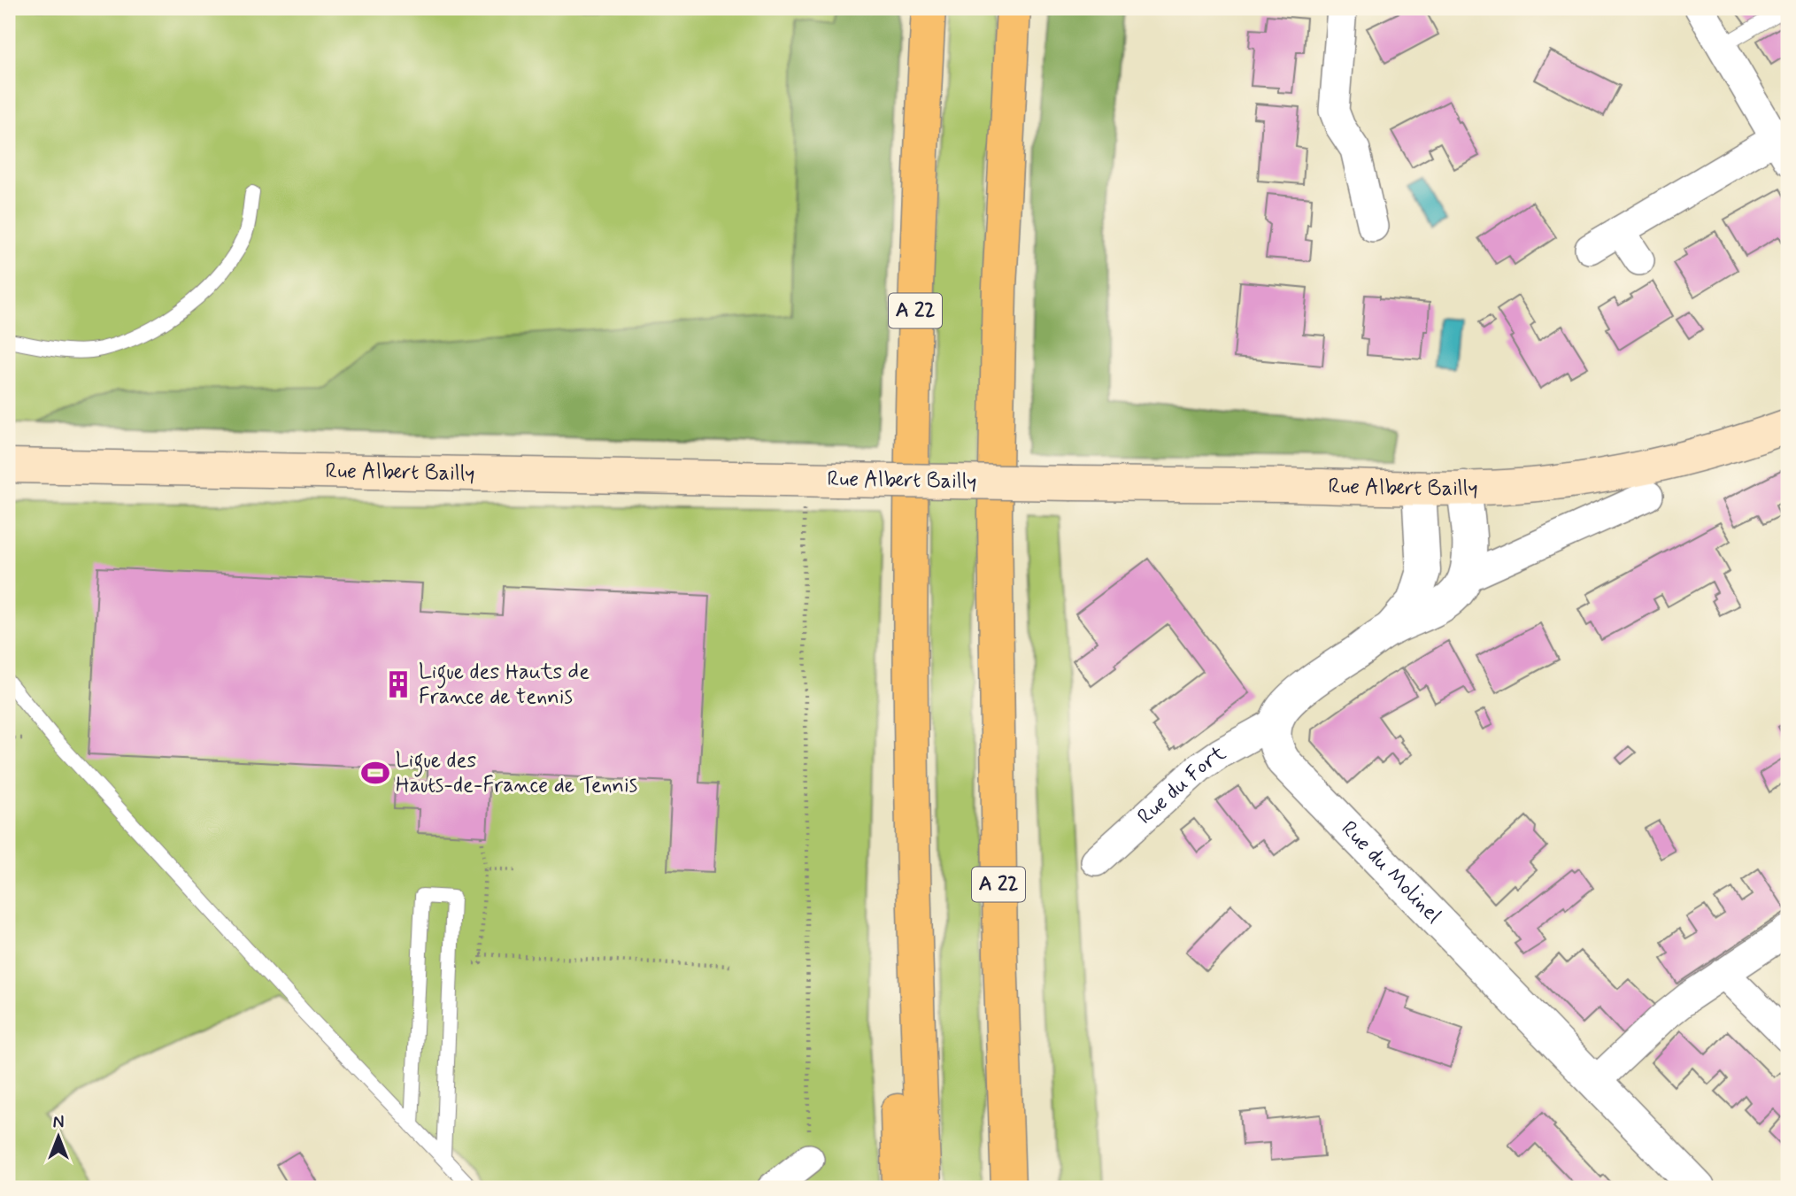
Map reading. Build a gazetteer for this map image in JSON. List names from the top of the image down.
{
  "streets": {
    "highway": ["A 22"],
    "main road": ["Rue Albert Bailly"],
    "street": ["Rue du Fort", "Rue du Molinel"]
  },
  "crossings": [
    ["Rue du Fort", "Rue du Molinel"]
  ],
  "places": {
    "building": ["Ligue des Hauts de France de tennis"],
    "sports": ["Ligue des Hauts-de-France de Tennis"]
  },
  "north": "top"
}
